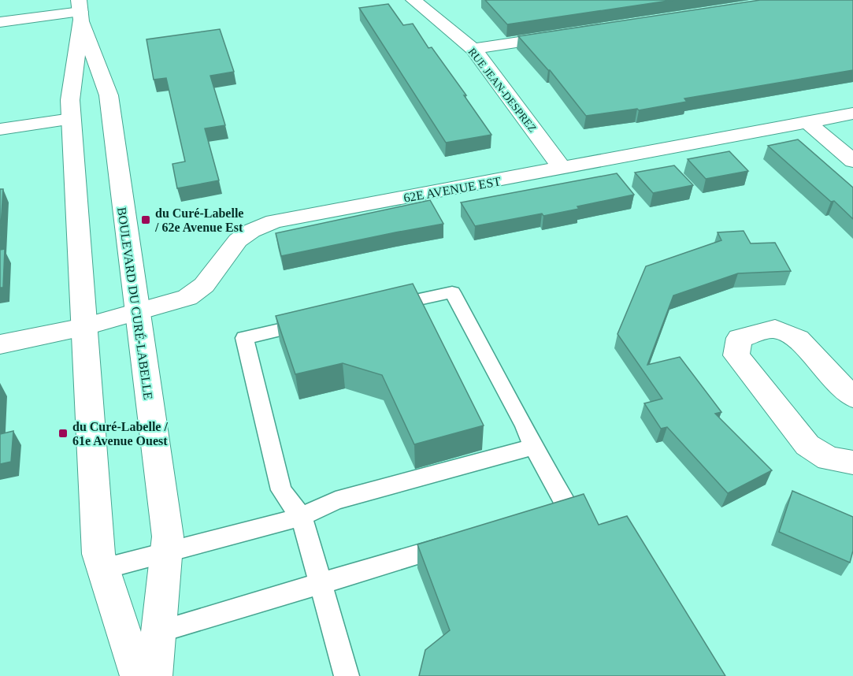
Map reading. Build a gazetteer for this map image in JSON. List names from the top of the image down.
{
  "streets": {
    "street": ["RUE JEAN-DESPREZ", "62E AVENUE EST", "BOULEVARD DU CURÉ-LABELLE"]
  },
  "crossings": [
    ["RUE JEAN-DESPREZ", "62E AVENUE EST"],
    ["62E AVENUE EST", "BOULEVARD DU CURÉ-LABELLE"]
  ],
  "places": {
    "transit": ["du Curé-Labelle / 62e Avenue Est", "du Curé-Labelle / 61e Avenue Ouest"]
  }
}
